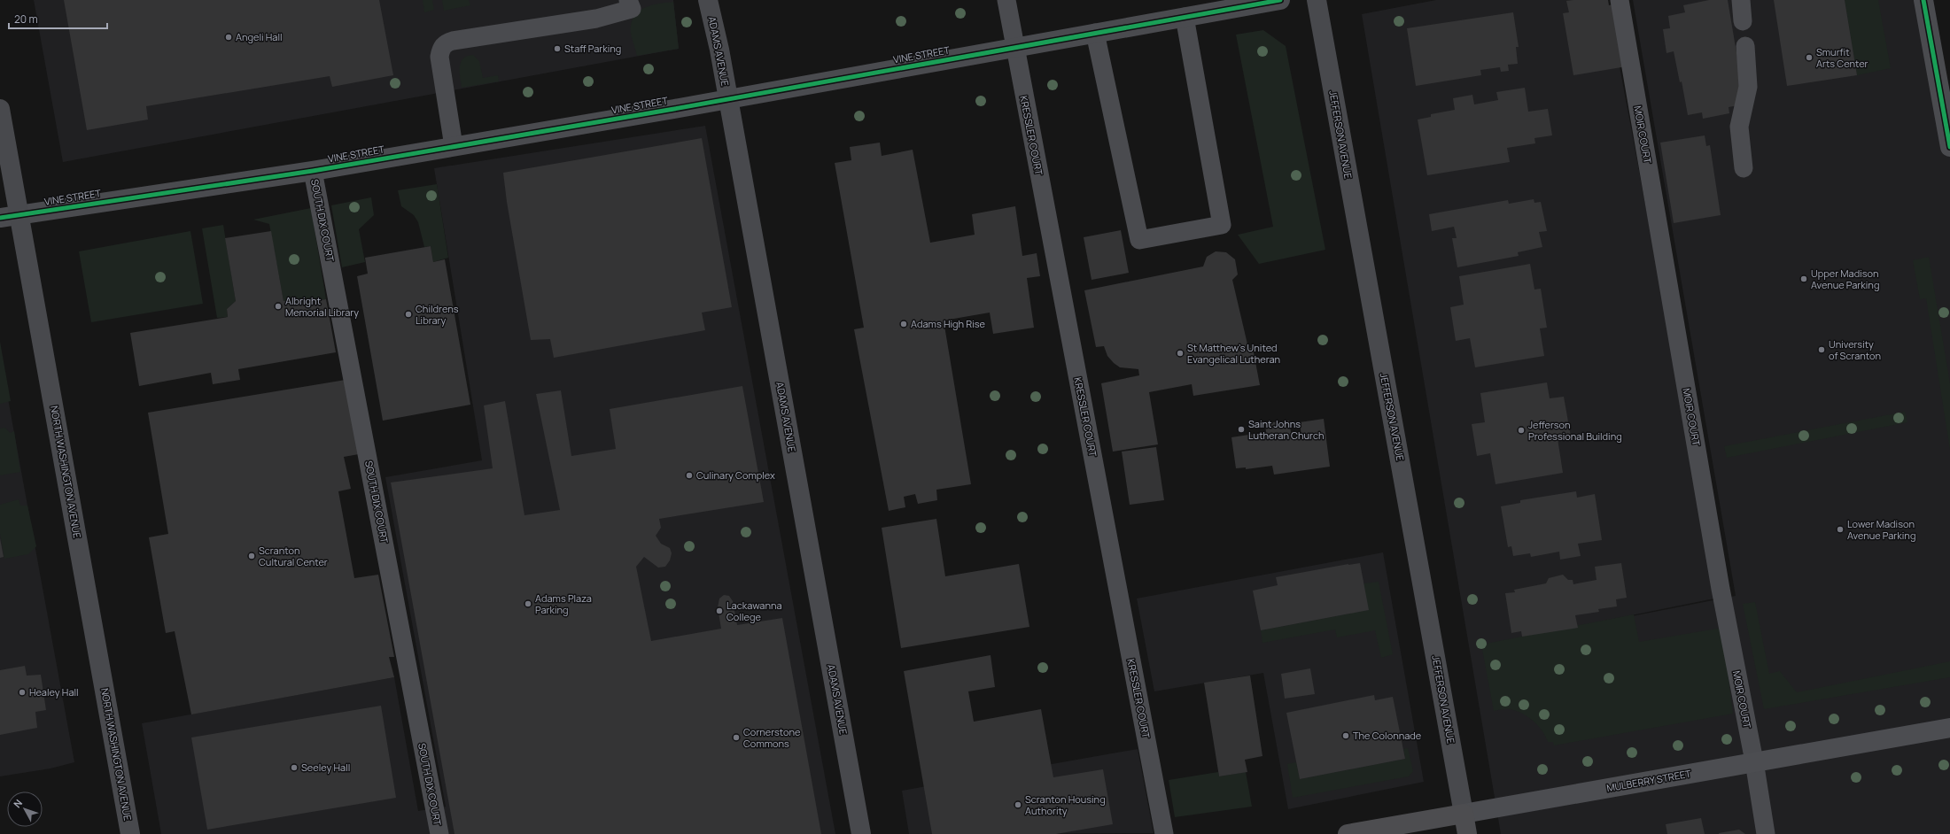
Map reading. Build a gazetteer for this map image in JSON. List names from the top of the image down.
{
  "streets": {
    "highway": ["JEFFERSON AVENUE", "MULBERRY STREET"],
    "main road": ["ADAMS AVENUE", "NORTH WASHINGTON AVENUE"],
    "street": ["VINE STREET"],
    "lane": ["MOIR COURT", "KRESSLER COURT", "SOUTH DIX COURT"]
  },
  "crossings": [
    ["ADAMS AVENUE", "VINE STREET"],
    ["VINE STREET", "KRESSLER COURT"],
    ["VINE STREET", "SOUTH DIX COURT"],
    ["VINE STREET", "NORTH WASHINGTON AVENUE"],
    ["JEFFERSON AVENUE", "MULBERRY STREET"],
    ["MOIR COURT", "MULBERRY STREET"]
  ],
  "places": [
    "Angeli Hall",
    "Staff Parking",
    "Smurfit Arts Center",
    "Upper Madison Avenue Parking",
    "Albright Memorial Library",
    "Childrens Library",
    "Adams High Rise",
    "University of Scranton",
    "St Matthew's United Evangelical Lutheran",
    "Saint Johns Lutheran Church",
    "Jefferson Professional Building",
    "Culinary Complex",
    "Lower Madison Avenue Parking",
    "Scranton Cultural Center",
    "Adams Plaza Parking",
    "Lackawanna College",
    "Healey Hall",
    "The Colonnade",
    "Cornerstone Commons",
    "Seeley Hall",
    "Scranton Housing Authority"
  ],
  "scale_bar": "20 m",
  "north": "top left"
}
